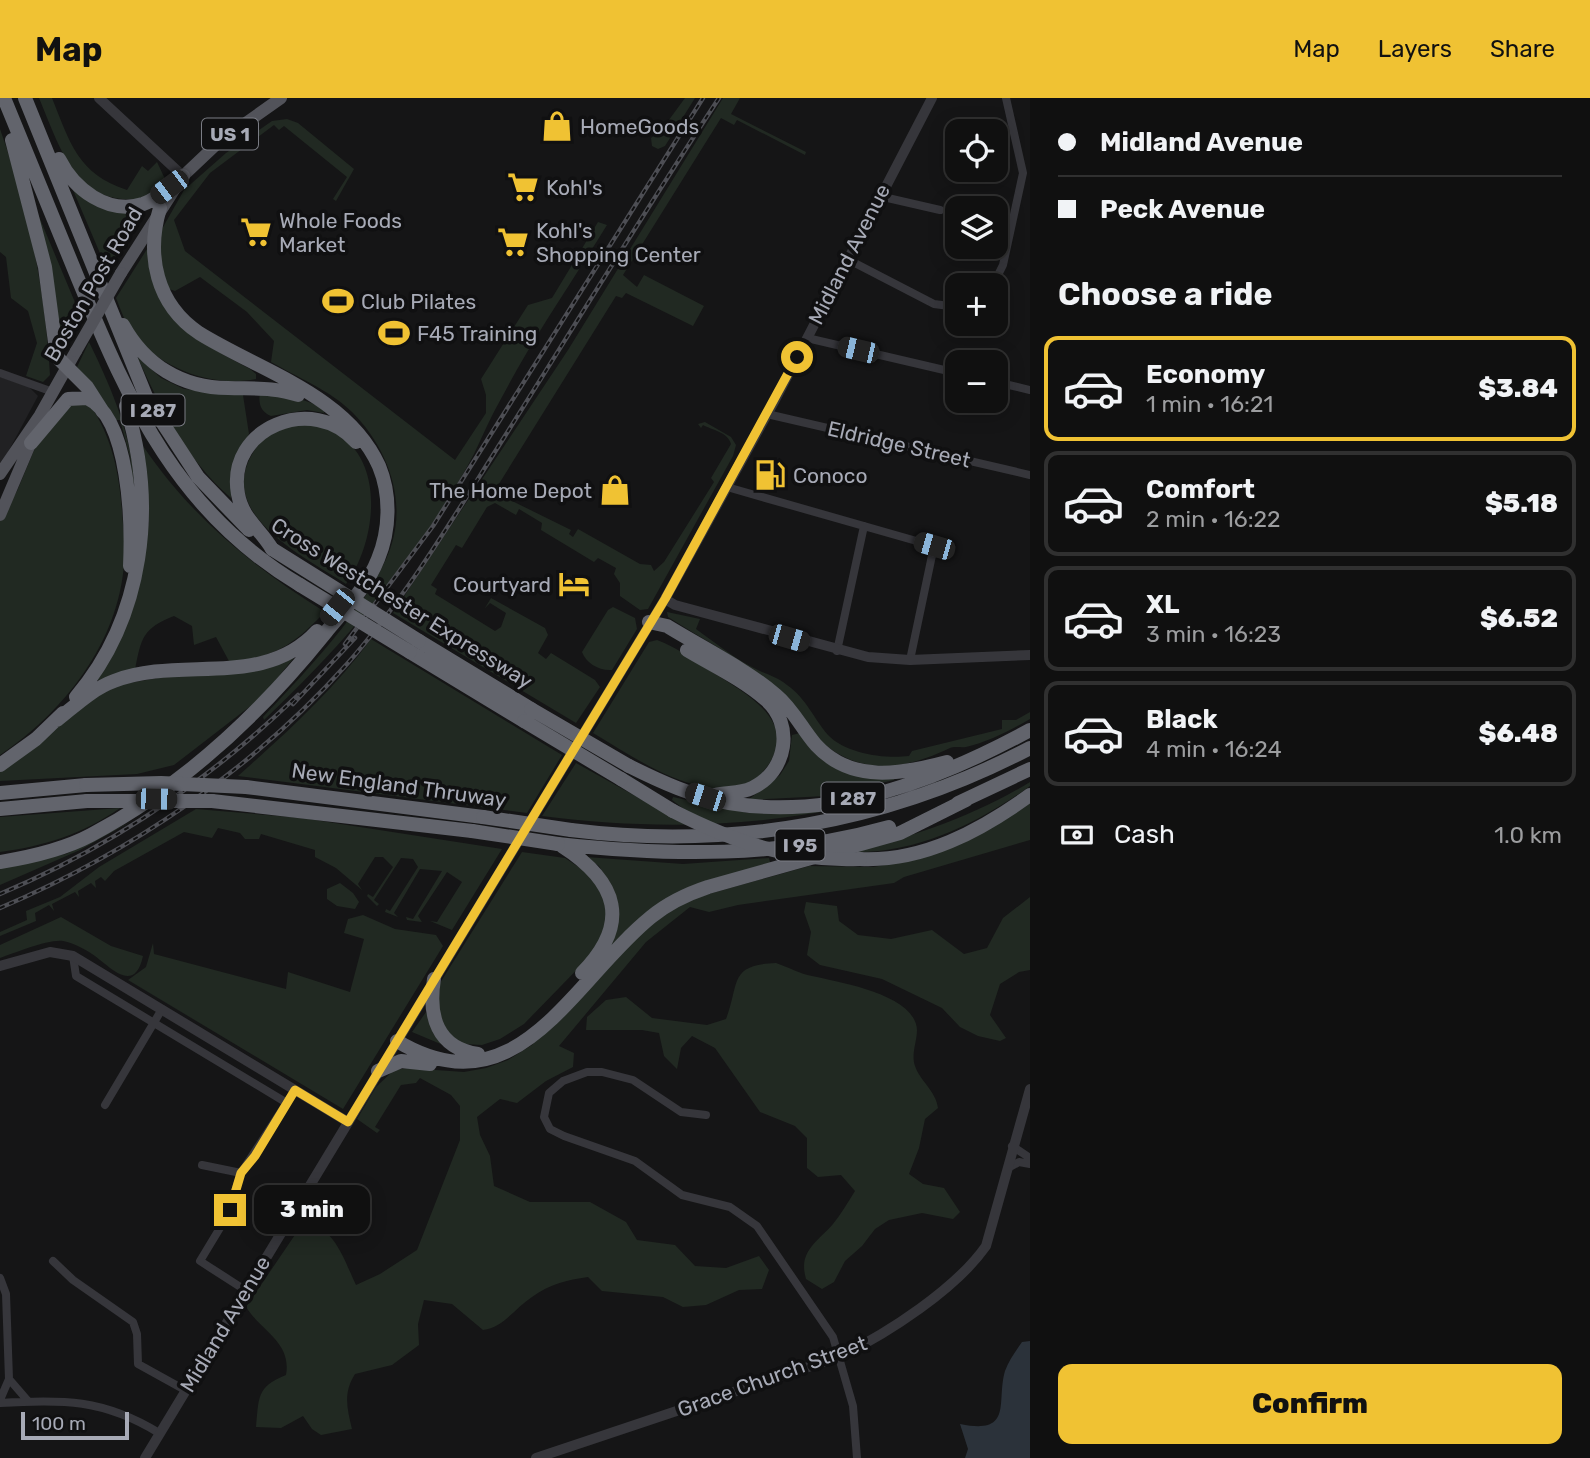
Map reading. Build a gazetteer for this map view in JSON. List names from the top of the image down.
{
  "streets": {
    "highway": [
      "I 287",
      "Cross Westchester Expressway",
      "New England Thruway",
      "I 95"
    ],
    "main road": ["US 1", "Boston Post Road"],
    "street": ["Midland Avenue", "Eldridge Street", "Grace Church Street"]
  },
  "crossings": [
    ["Midland Avenue", "Eldridge Street"]
  ],
  "places": {
    "shop": ["HomeGoods", "The Home Depot"],
    "supermarket": ["Kohl's", "Whole Foods Market", "Kohl's Shopping Center"],
    "sports": ["Club Pilates", "F45 Training"],
    "fuel station": ["Conoco"],
    "hotel": ["Courtyard"]
  },
  "scale_bar": "100 m",
  "page": {
    "header": "Map",
    "nav": ["Map", "Layers", "Share"],
    "banner": ["Midland Avenue", "Peck Avenue"],
    "map_buttons": ["+", "−"],
    "heading": "Choose a ride",
    "list": [
      {
        "name": "Economy",
        "note": "1 min · 16:21",
        "value": "$3.84"
      },
      {
        "name": "Comfort",
        "note": "2 min · 16:22",
        "value": "$5.18"
      },
      {
        "name": "XL",
        "note": "3 min · 16:23",
        "value": "$6.52"
      },
      {
        "name": "Black",
        "note": "4 min · 16:24",
        "value": "$6.48"
      }
    ],
    "pay": ["Cash", "1.0 km"],
    "bubble": "3 min",
    "buttons": "Confirm",
    "scale": "100 m"
  }
}
